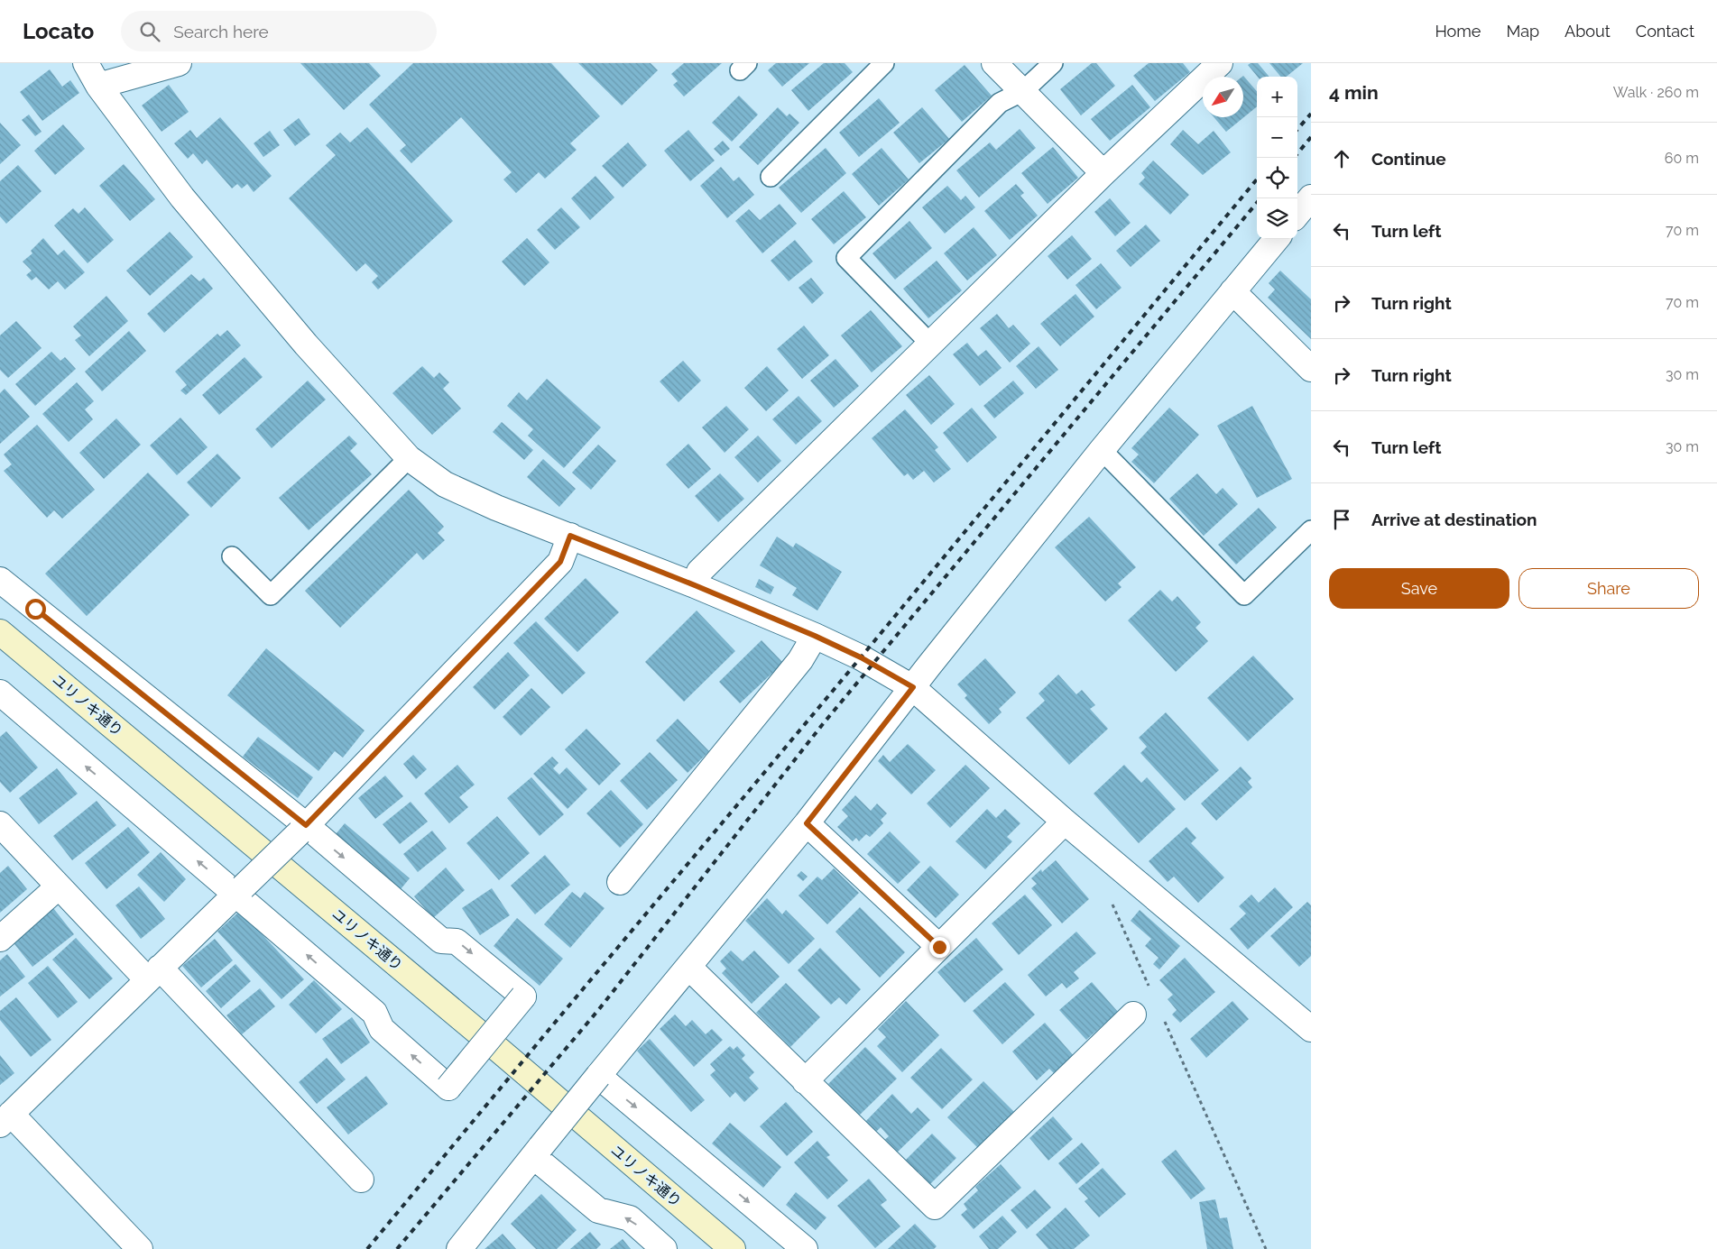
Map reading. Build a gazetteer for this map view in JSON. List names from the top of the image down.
{
  "streets": {
    "street": ["ユリノキ通り"]
  },
  "north": "bottom left",
  "page": {
    "header": "Locato",
    "search": "Search here",
    "nav": [
      "Home",
      "Map",
      "About",
      "Contact"
    ],
    "heading": ["4 min", "Walk · 260 m"],
    "map_buttons": ["+", "−"],
    "list": [
      ["Continue", "60 m"],
      ["Turn left", "70 m"],
      ["Turn right", "70 m"],
      ["Turn right", "30 m"],
      ["Turn left", "30 m"],
      "Arrive at destination"
    ],
    "buttons": ["Save", "Share"]
  }
}
